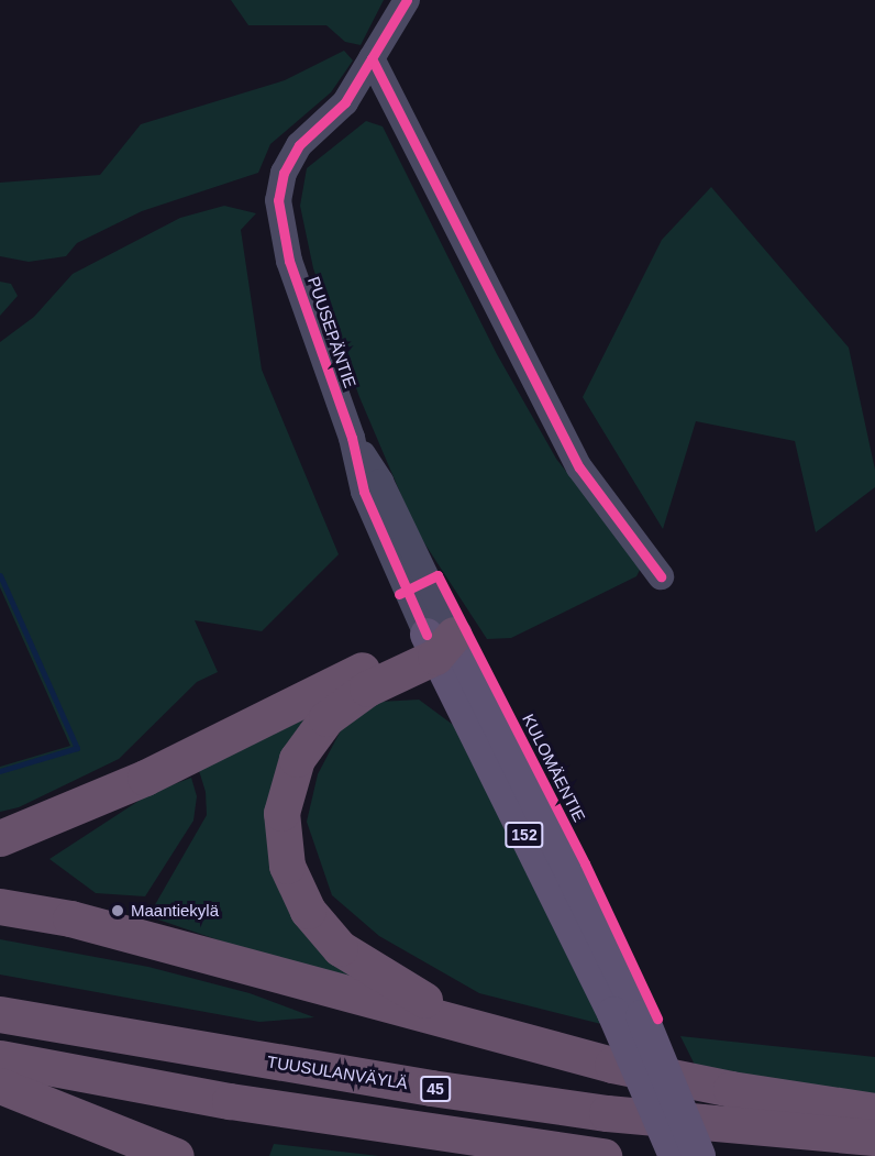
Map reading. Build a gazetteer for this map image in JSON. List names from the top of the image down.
{
  "streets": {
    "highway": ["TUUSULANVÄYLÄ", "45"],
    "main road": ["152"],
    "street": ["PUUSEPÄNTIE"],
    "cycle path": ["KULOMÄENTIE"]
  },
  "crossings": [
    ["PUUSEPÄNTIE", "152"]
  ],
  "places": ["Maantiekylä"]
}
